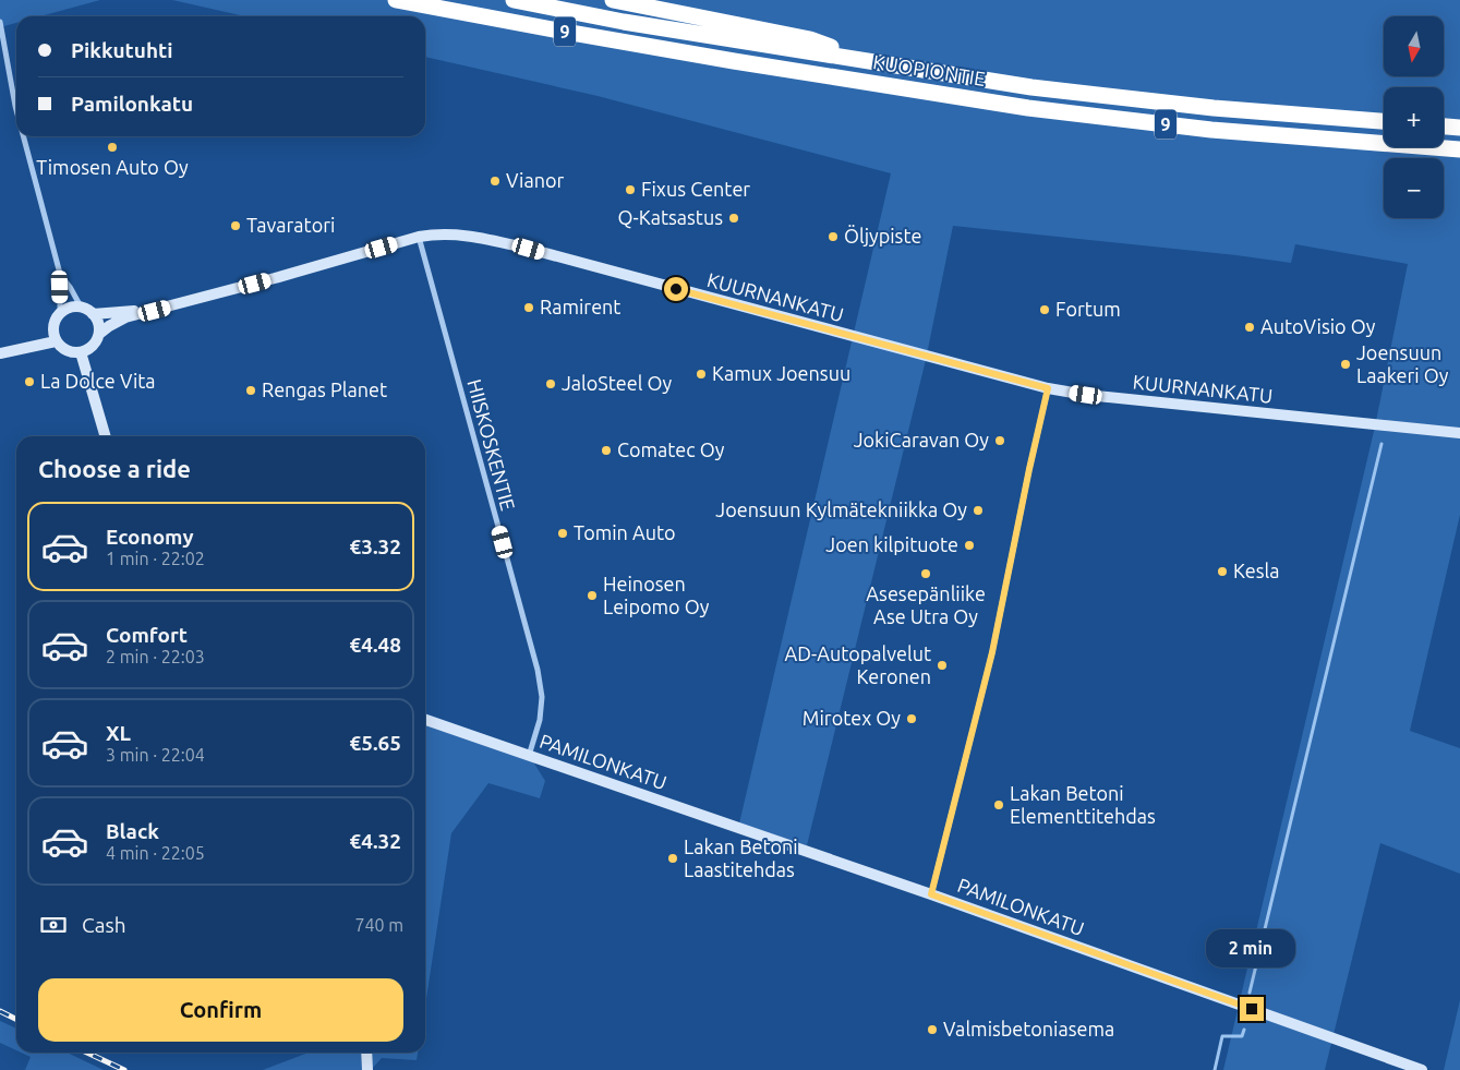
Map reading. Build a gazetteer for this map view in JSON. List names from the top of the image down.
{
  "streets": {
    "highway": ["9", "KUOPIONTIE"],
    "street": ["KUURNANKATU", "HIISKOSKENTIE", "PAMILONKATU"]
  },
  "crossings": [
    ["KUURNANKATU", "HIISKOSKENTIE"],
    ["HIISKOSKENTIE", "PAMILONKATU"]
  ],
  "places": [
    "Timosen Auto Oy",
    "Vianor",
    "Fixus Center",
    "Q-Katsastus",
    "Tavaratori",
    "Öljypiste",
    "Ramirent",
    "Fortum",
    "AutoVisio Oy",
    "Joensuun Laakeri Oy",
    "Kamux Joensuu",
    "La Dolce Vita",
    "JaloSteel Oy",
    "Rengas Planet",
    "JokiCaravan Oy",
    "Comatec Oy",
    "Joensuun Kylmätekniikka Oy",
    "Tomin Auto",
    "Joen kilpituote",
    "Kesla",
    "Asesepänliike Ase Utra Oy",
    "Heinosen Leipomo Oy",
    "AD-Autopalvelut Keronen",
    "Mirotex Oy",
    "Lakan Betoni Elementtitehdas",
    "Lakan Betoni Laastitehdas",
    "Valmisbetoniasema"
  ],
  "north": "bottom",
  "page": {
    "map_buttons": ["+", "−"],
    "banner": ["Pikkutuhti", "Pamilonkatu"],
    "heading": "Choose a ride",
    "list": [
      {
        "name": "Economy",
        "note": "1 min · 22:02",
        "value": "€3.32"
      },
      {
        "name": "Comfort",
        "note": "2 min · 22:03",
        "value": "€4.48"
      },
      {
        "name": "XL",
        "note": "3 min · 22:04",
        "value": "€5.65"
      },
      {
        "name": "Black",
        "note": "4 min · 22:05",
        "value": "€4.32"
      }
    ],
    "pay": ["Cash", "740 m"],
    "bubble": "2 min",
    "buttons": "Confirm"
  }
}
